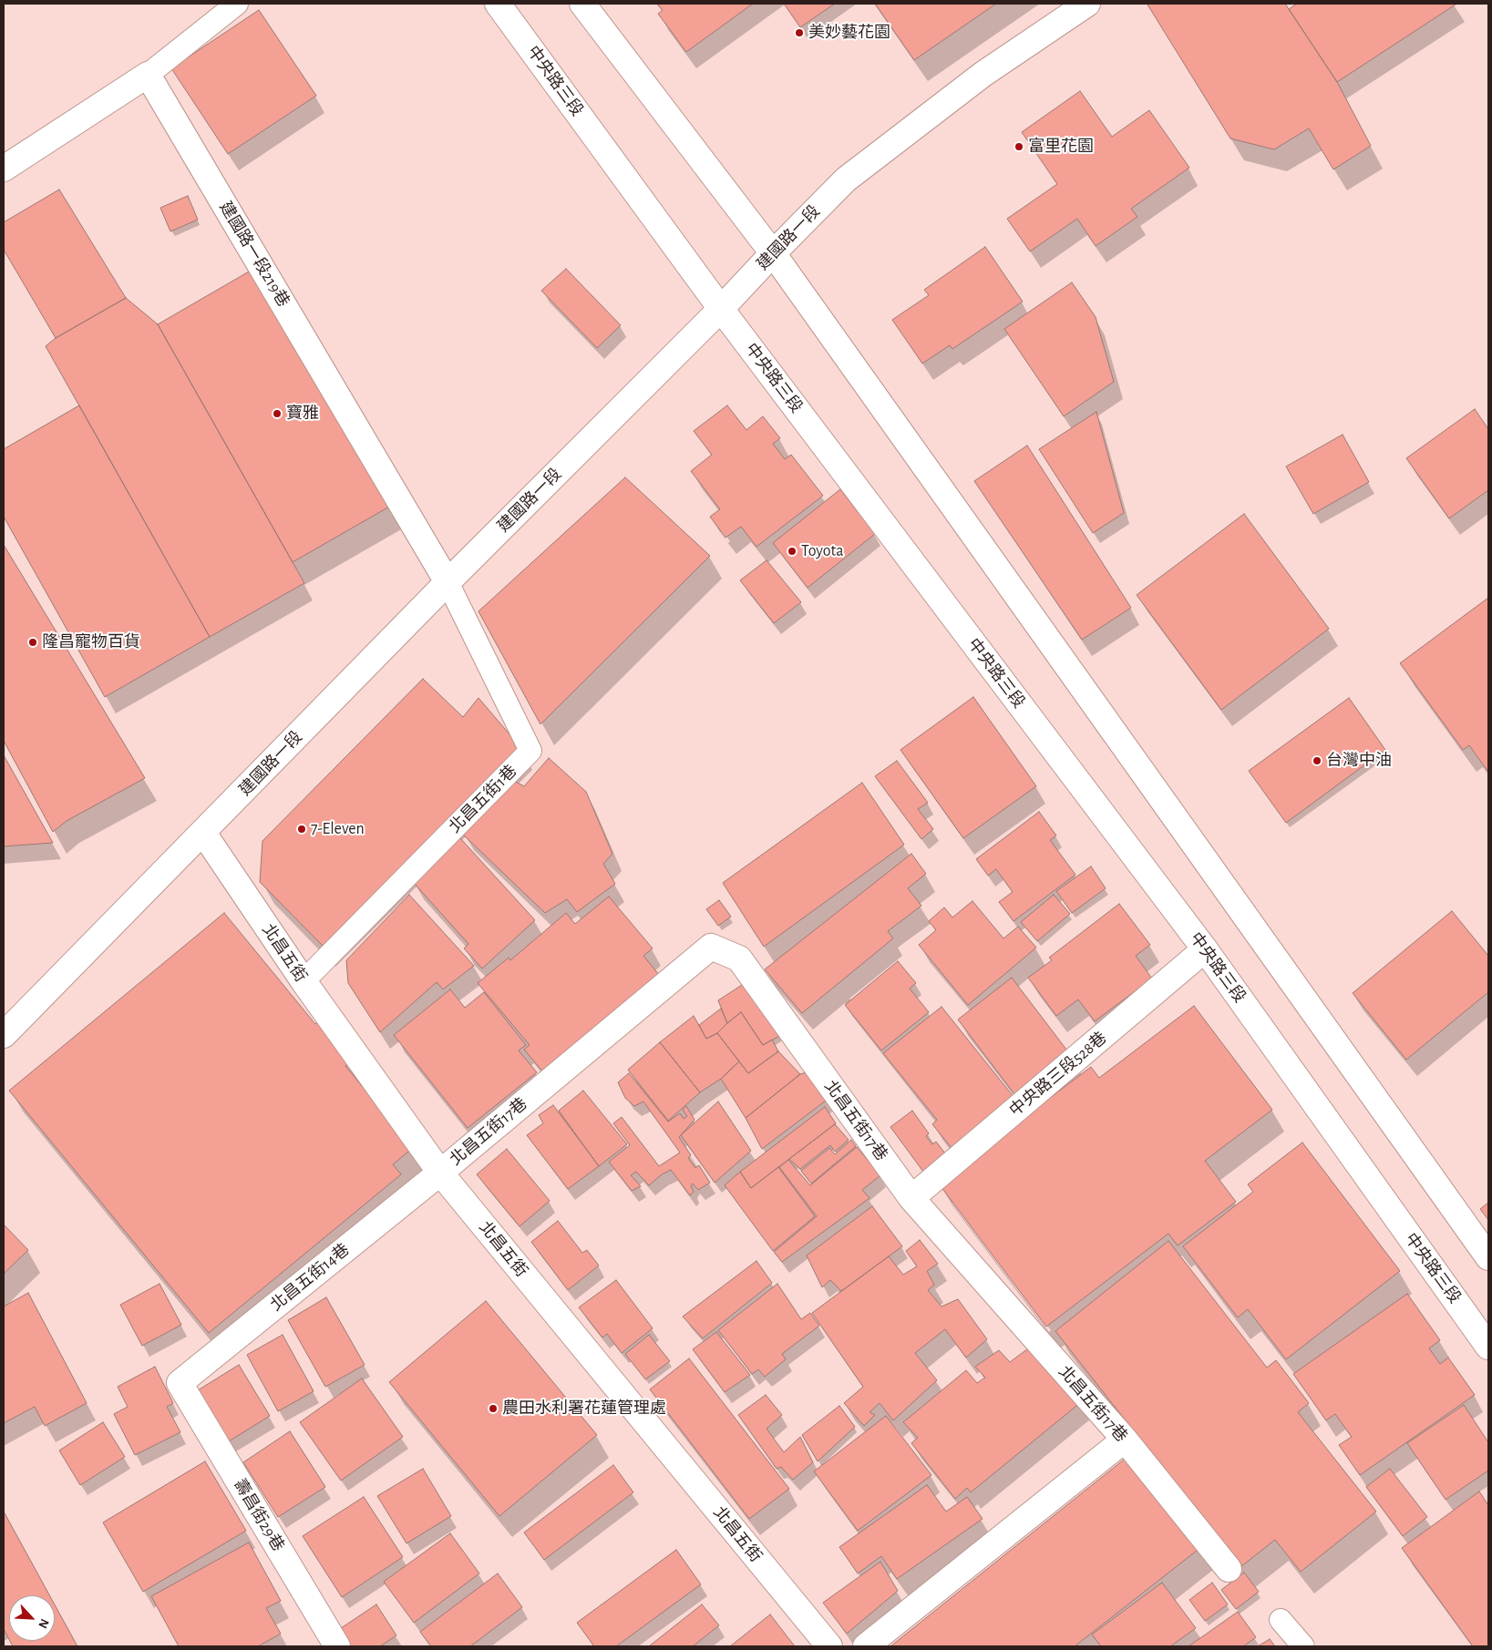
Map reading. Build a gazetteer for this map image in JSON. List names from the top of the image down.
{
  "streets": {
    "street": [
      "中央路三段",
      "建國路一段",
      "建國路一段219巷",
      "北昌五街",
      "中央路三段528巷",
      "北昌五街17巷",
      "北昌五街14巷",
      "壽昌街29巷"
    ],
    "lane": ["北昌五街1巷"]
  },
  "crossings": [
    ["中央路三段", "建國路一段"],
    ["中央路三段", "中央路三段528巷"],
    ["建國路一段", "建國路一段219巷"],
    ["建國路一段", "北昌五街1巷"],
    ["建國路一段", "北昌五街"],
    ["建國路一段219巷", "北昌五街1巷"],
    ["北昌五街1巷", "北昌五街"],
    ["北昌五街", "北昌五街17巷"],
    ["北昌五街", "北昌五街14巷"],
    ["中央路三段528巷", "北昌五街17巷"],
    ["北昌五街17巷", "北昌五街14巷"],
    ["北昌五街14巷", "壽昌街29巷"]
  ],
  "places": [
    "美妙藝花園",
    "富里花園",
    "寶雅",
    "Toyota",
    "隆昌寵物百貨",
    "台灣中油",
    "7-Eleven",
    "農田水利署花蓮管理處"
  ],
  "north": "bottom right"
}
